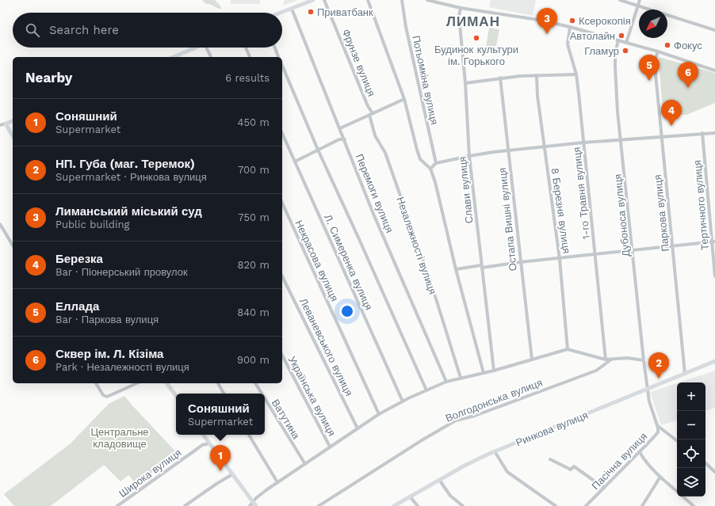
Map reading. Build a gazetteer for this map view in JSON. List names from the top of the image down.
{
  "streets": {
    "main road": ["Ринкова вулиця"],
    "street": [
      "Фрунзе вулиця",
      "Потьомкіна вулиця",
      "Слави вулиця",
      "Перемоги вулиця",
      "1-го Травня вулиця",
      "Тертичного вулиця",
      "8 Березня вулиця",
      "Паркова вулиця",
      "Дубоноса вулиця",
      "Остапа Вишні вулиця",
      "Незалежності вулиця",
      "Некрасова вулиця",
      "Л. Симеренка вулиця",
      "Леваневського вулиця",
      "Українська вулиця",
      "Волгодонська вулиця",
      "Ватутина",
      "Пасічна вулиця",
      "Широка вулиця"
    ]
  },
  "crossings": [
    ["Фрунзе вулиця", "Незалежності вулиця"],
    ["Паркова вулиця", "Ринкова вулиця"],
    ["Дубоноса вулиця", "Ринкова вулиця"],
    ["Дубоноса вулиця", "Пасічна вулиця"],
    ["Ринкова вулиця", "Пасічна вулиця"]
  ],
  "districts": ["ЛИМАН"],
  "parks": ["Центральне кладовище"],
  "places": [
    "Приватбанк",
    "Ксерокопія",
    "Автолайн",
    "Будинок культури ім. Горького",
    "Фокус",
    "Гламур"
  ],
  "north": "bottom left",
  "page": {
    "pins": [
      "3",
      "5",
      "6",
      "4",
      "2",
      "1"
    ],
    "search": "Search here",
    "heading": ["Nearby", "6 results"],
    "list": [
      {
        "mark": "1",
        "name": "Соняшний",
        "note": "Supermarket",
        "value": "450 m"
      },
      {
        "mark": "2",
        "name": "НП. Губа (маг. Теремок)",
        "note": "Supermarket · Ринкова вулиця",
        "value": "700 m"
      },
      {
        "mark": "3",
        "name": "Лиманський міський суд",
        "note": "Public building",
        "value": "750 m"
      },
      {
        "mark": "4",
        "name": "Березка",
        "note": "Bar · Піонерський провулок",
        "value": "820 m"
      },
      {
        "mark": "5",
        "name": "Еллада",
        "note": "Bar · Паркова вулиця",
        "value": "840 m"
      },
      {
        "mark": "6",
        "name": "Сквер ім. Л. Кізіма",
        "note": "Park · Незалежності вулиця",
        "value": "900 m"
      }
    ],
    "map_buttons": ["+", "−"],
    "popup": ["Соняшний", "Supermarket"]
  }
}
